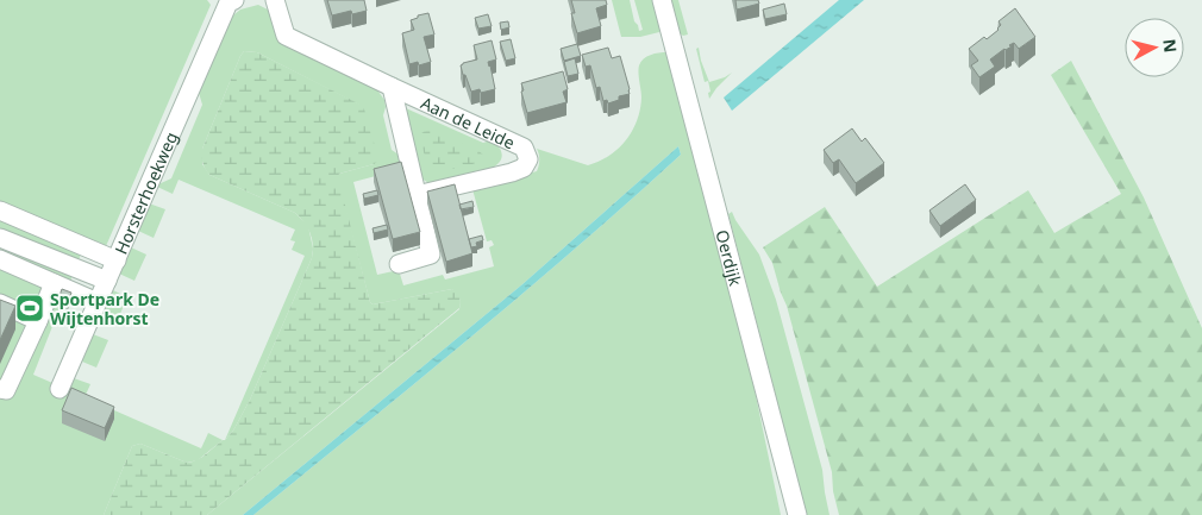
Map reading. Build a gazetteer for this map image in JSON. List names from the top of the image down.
{
  "streets": {
    "street": ["Aan de Leide", "Horsterhoekweg", "Oerdijk"]
  },
  "places": {
    "sports": ["Sportpark De Wijtenhorst"]
  },
  "north": "right"
}
